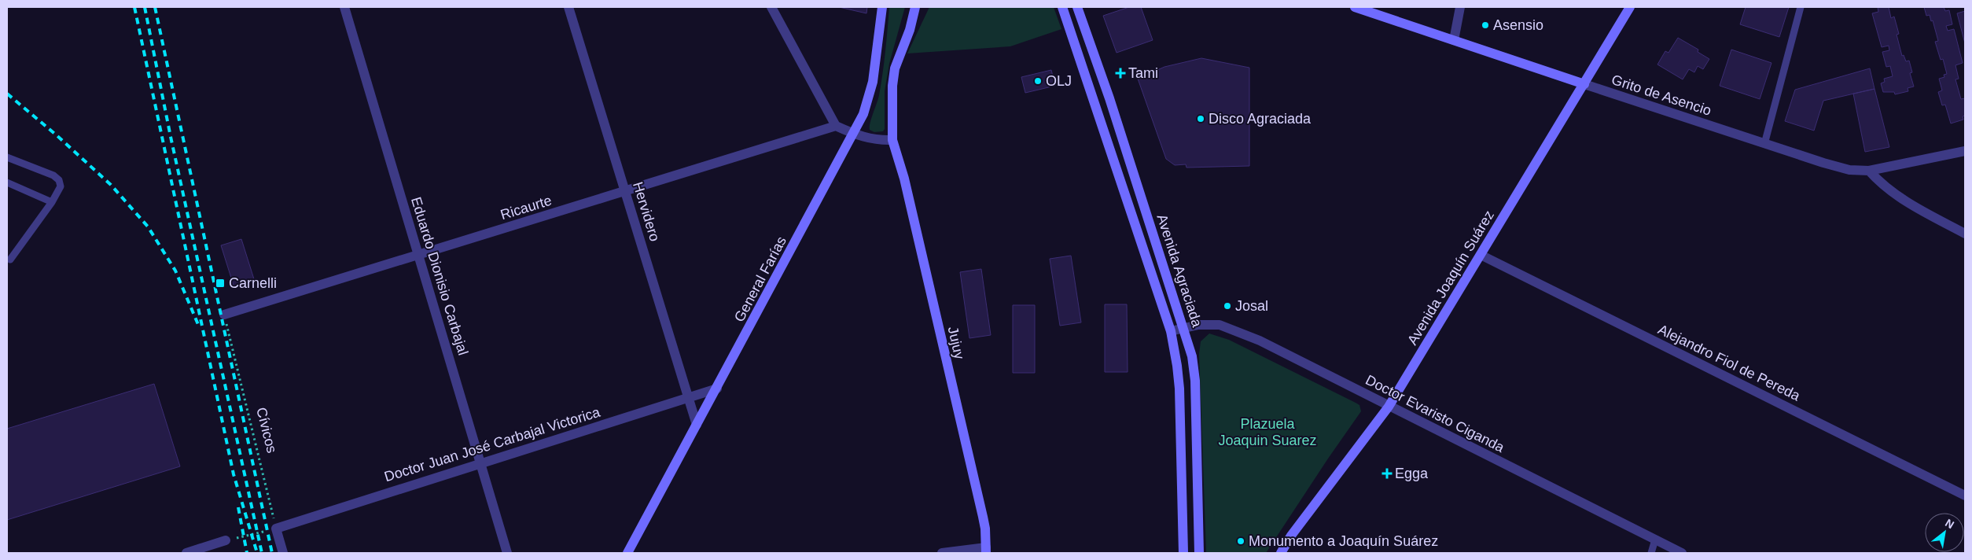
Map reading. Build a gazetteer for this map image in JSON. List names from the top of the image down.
{
  "streets": {
    "street": [
      "Grito de Asencio",
      "Ricaurte",
      "Hervidero",
      "Avenida Agraciada",
      "Eduardo Dionisio Carbajal",
      "Avenida Joaquín Suárez",
      "General Farías",
      "Jujuy",
      "Alejandro Fiol de Pereda",
      "Doctor Evaristo Ciganda",
      "Doctor Juan José Carbajal Victorica"
    ],
    "path": ["Cívicos"]
  },
  "crossings": [
    ["Grito de Asencio", "Avenida Joaquín Suárez"],
    ["Ricaurte", "Hervidero"],
    ["Ricaurte", "Eduardo Dionisio Carbajal"],
    ["Ricaurte", "Cívicos"],
    ["Hervidero", "General Farías"],
    ["Hervidero", "Doctor Juan José Carbajal Victorica"],
    ["Avenida Agraciada", "Doctor Evaristo Ciganda"],
    ["Eduardo Dionisio Carbajal", "Doctor Juan José Carbajal Victorica"],
    ["Avenida Joaquín Suárez", "Alejandro Fiol de Pereda"],
    ["Avenida Joaquín Suárez", "Doctor Evaristo Ciganda"],
    ["General Farías", "Doctor Juan José Carbajal Victorica"],
    ["Cívicos", "Doctor Juan José Carbajal Victorica"]
  ],
  "parks": ["Plazuela Joaquin Suarez"],
  "places": {
    "other": [
      "Asensio",
      "OLJ",
      "Disco Agraciada",
      "Josal",
      "Monumento a Joaquín Suárez"
    ],
    "health": ["Tami", "Egga"],
    "transit": ["Carnelli"]
  },
  "north": "top right"
}
